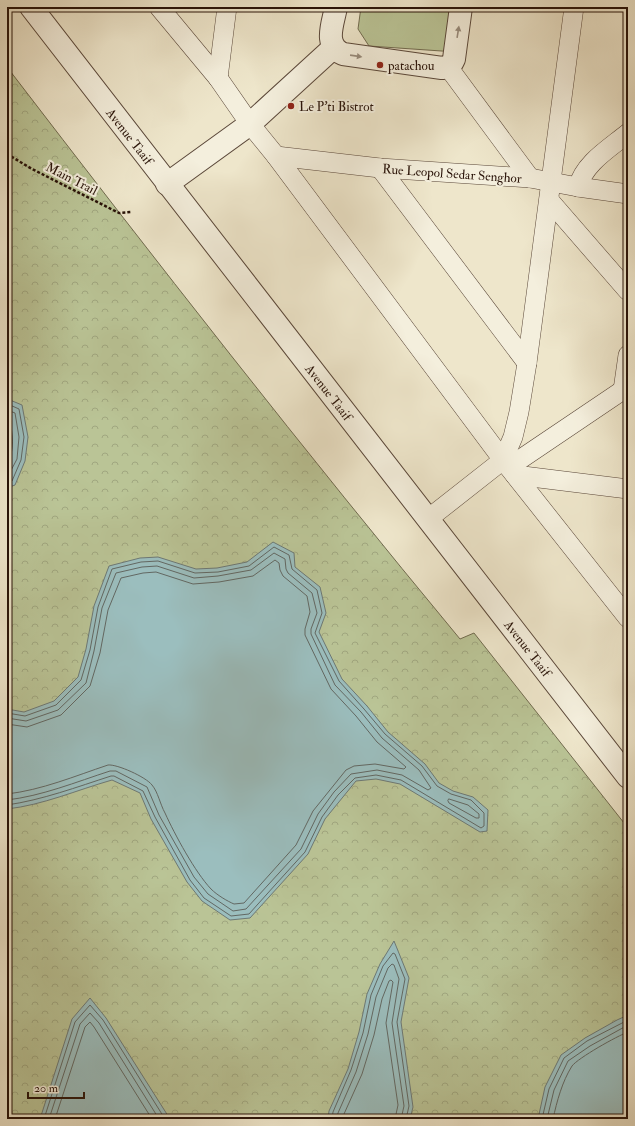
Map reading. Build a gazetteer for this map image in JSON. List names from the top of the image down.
{
  "streets": {
    "street": ["Avenue Taaif", "Rue Leopol Sedar Senghor"],
    "path": ["Main Trail"]
  },
  "places": ["patachou", "Le P'ti Bistrot"],
  "scale_bar": "20 m"
}
